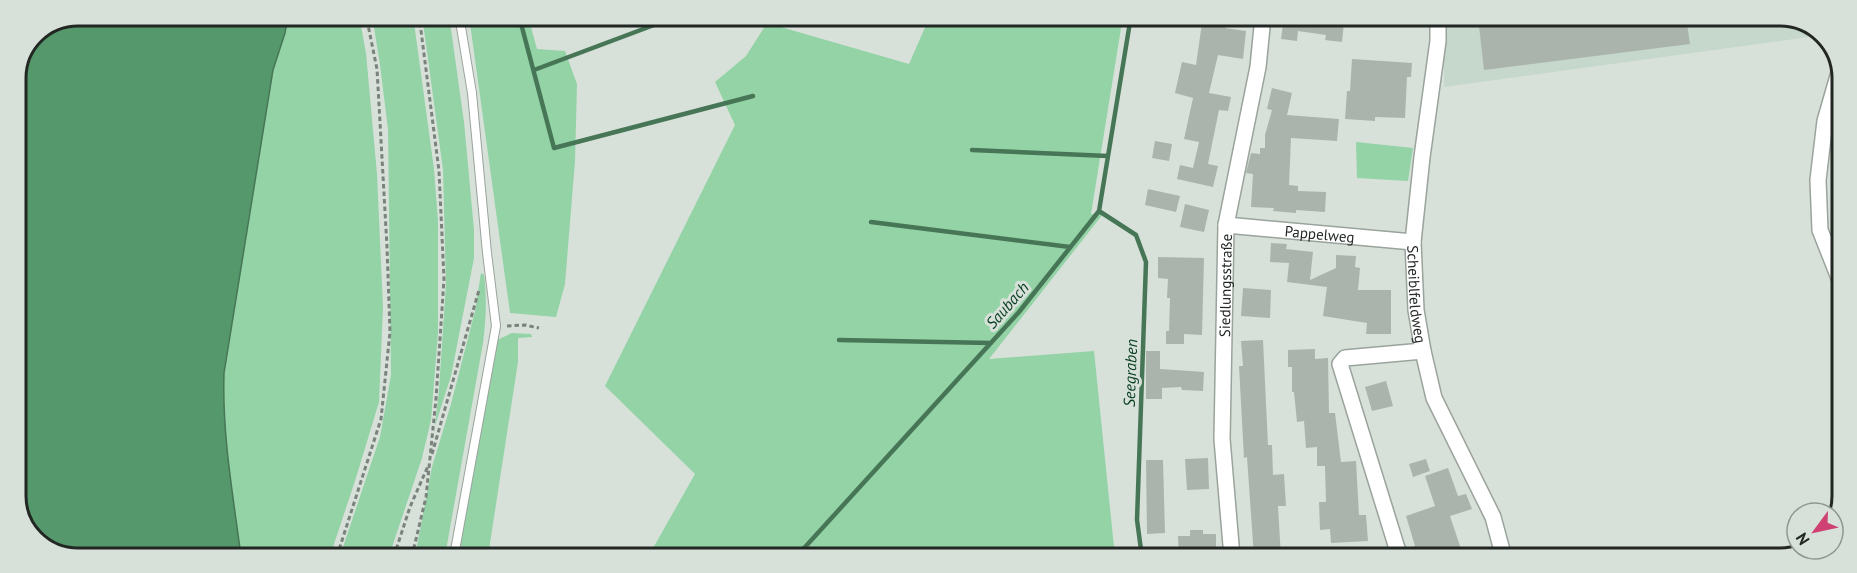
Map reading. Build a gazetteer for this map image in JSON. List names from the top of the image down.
{
  "streets": {
    "street": ["Pappelweg", "Siedlungsstraße", "Scheiblfeldweg"]
  },
  "crossings": [
    ["Pappelweg", "Siedlungsstraße"],
    ["Pappelweg", "Scheiblfeldweg"]
  ],
  "water": ["Saubach", "Seegraben"],
  "north": "bottom left"
}
